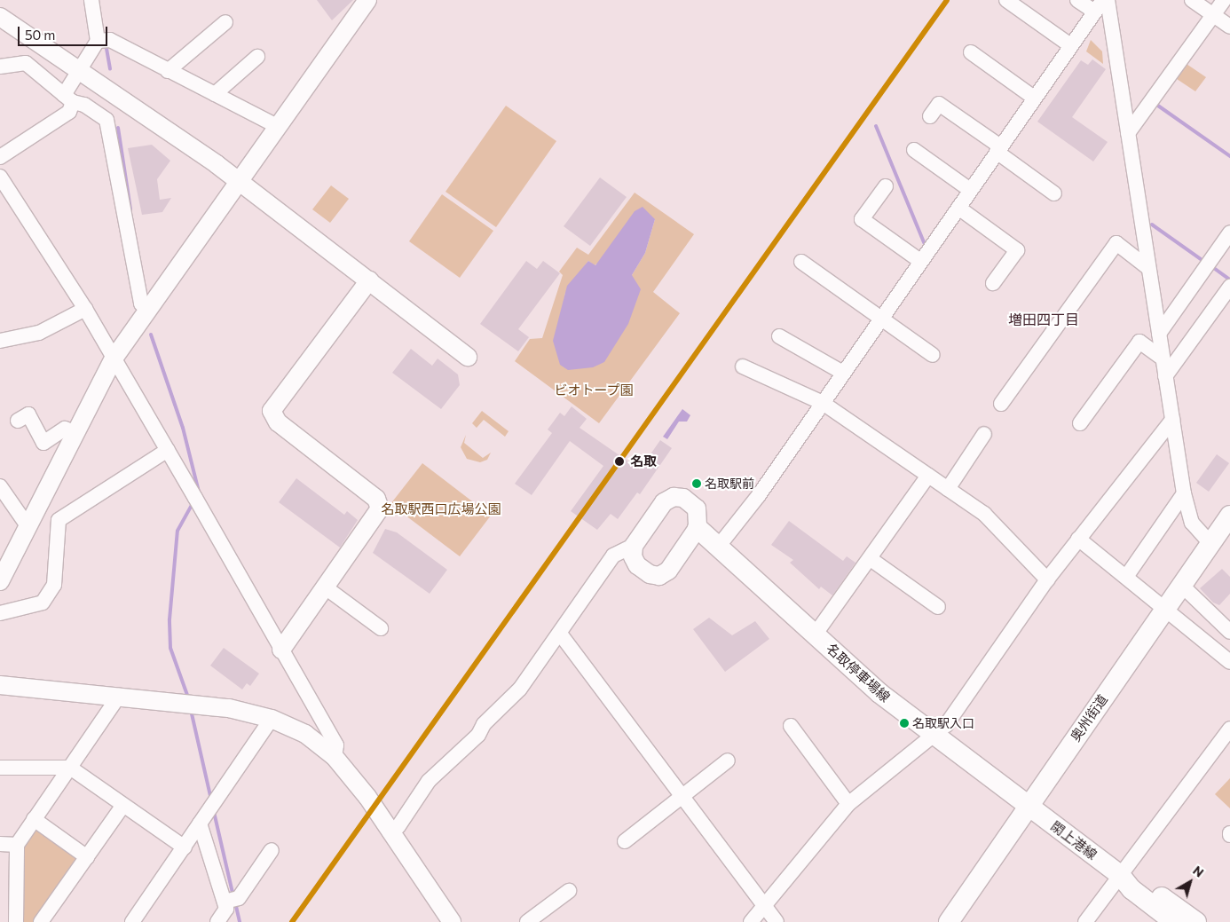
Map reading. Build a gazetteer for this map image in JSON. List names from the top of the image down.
{
  "streets": {
    "main road": ["名取停車場線", "奥州街道", "閖上港線"]
  },
  "crossings": [
    ["名取停車場線", "奥州街道"],
    ["名取停車場線", "閖上港線"],
    ["奥州街道", "閖上港線"]
  ],
  "districts": ["増田四丁目"],
  "parks": ["ビオトープ園", "名取駅西口広場公園"],
  "places": ["名取", "名取駅前", "名取駅入口"],
  "scale_bar": "50 m",
  "north": "top right"
}
